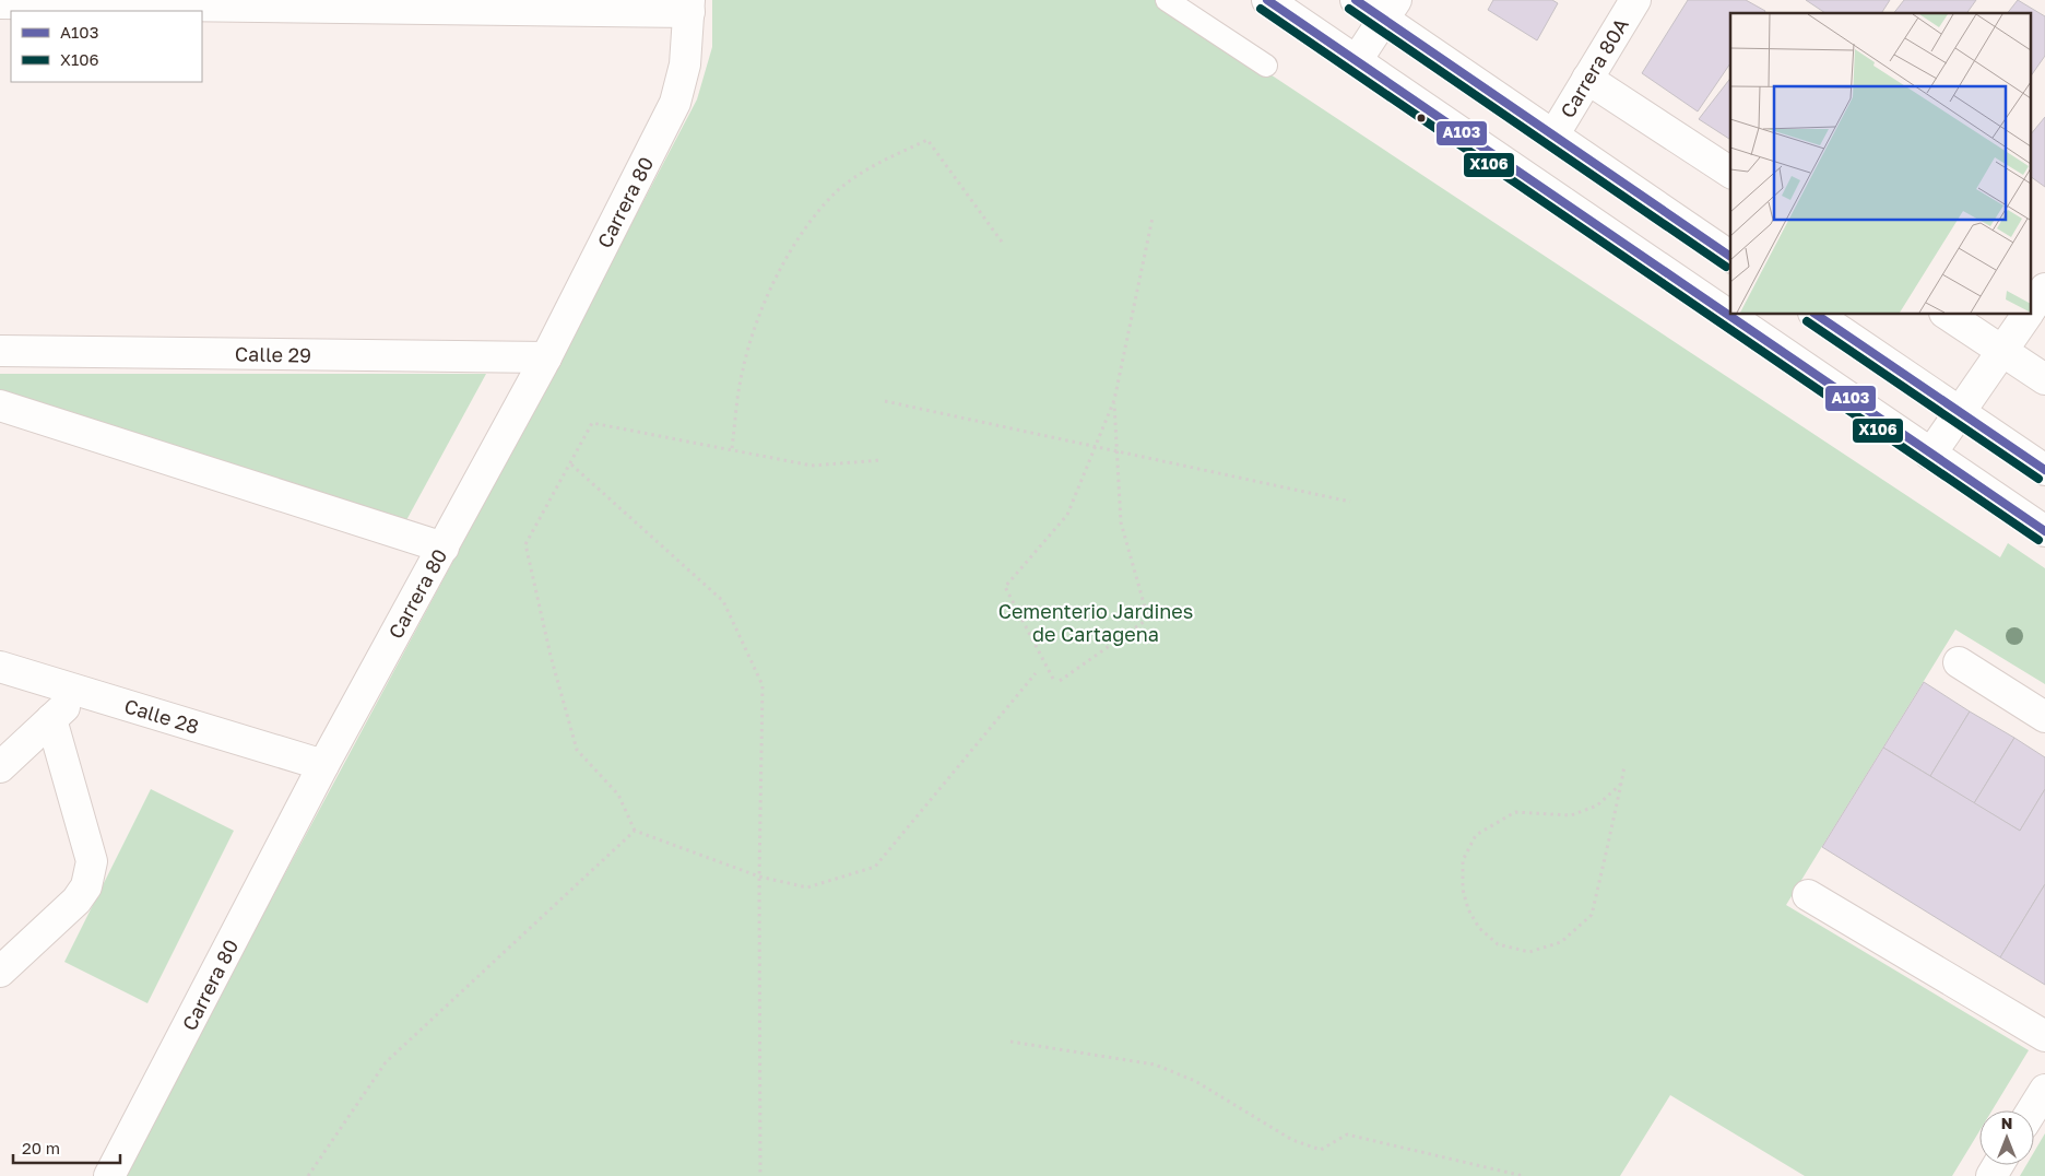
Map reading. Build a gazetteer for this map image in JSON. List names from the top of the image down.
{
  "streets": {
    "main road": [
      "Carrera 80A",
      "Carrera 80",
      "Calle 29",
      "Calle 28"
    ]
  },
  "crossings": [
    ["Carrera 80", "Calle 29"],
    ["Carrera 80", "Calle 28"]
  ],
  "parks": ["Cementerio Jardines de Cartagena"],
  "lines": ["transit line A103", "transit line X106"],
  "legend": ["A103", "X106"],
  "scale_bar": "20 m",
  "north": "top"
}
